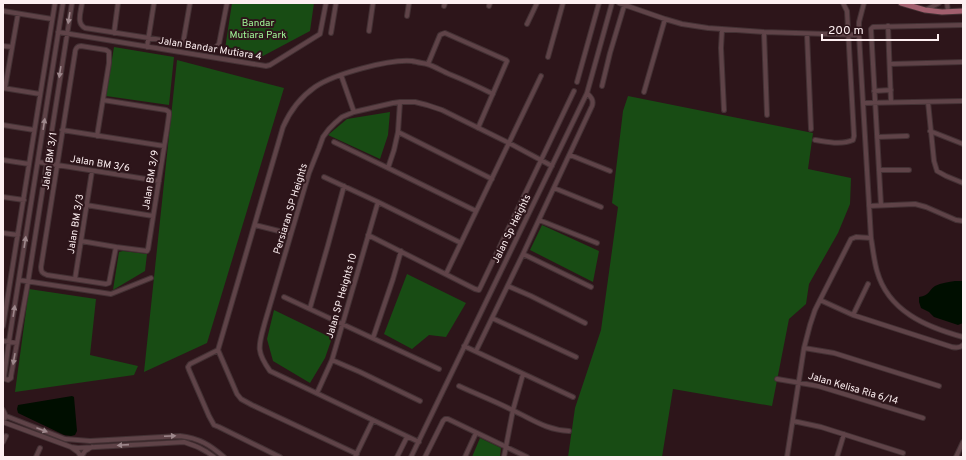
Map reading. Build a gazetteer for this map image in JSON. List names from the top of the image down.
{
  "streets": {
    "street": [
      "Jalan Bandar Mutiara 4",
      "Jalan BM 3/1",
      "Jalan BM 3/6",
      "Jalan BM 3/9",
      "Persiaran SP Heights",
      "Jalan BM 3/3",
      "Jalan Sp Heights",
      "Jalan SP Heights 10",
      "Jalan Kelisa Ria 6/14"
    ]
  },
  "crossings": [
    ["Jalan BM 3/1", "Jalan BM 3/6"],
    ["Jalan BM 3/1", "Jalan BM 3/9"],
    ["Jalan BM 3/1", "Jalan BM 3/3"],
    ["Jalan BM 3/6", "Jalan BM 3/9"],
    ["Jalan BM 3/6", "Jalan BM 3/3"],
    ["Persiaran SP Heights", "Jalan Sp Heights"],
    ["Persiaran SP Heights", "Jalan SP Heights 10"]
  ],
  "parks": ["Bandar Mutiara Park"],
  "scale_bar": "200 m"
}
